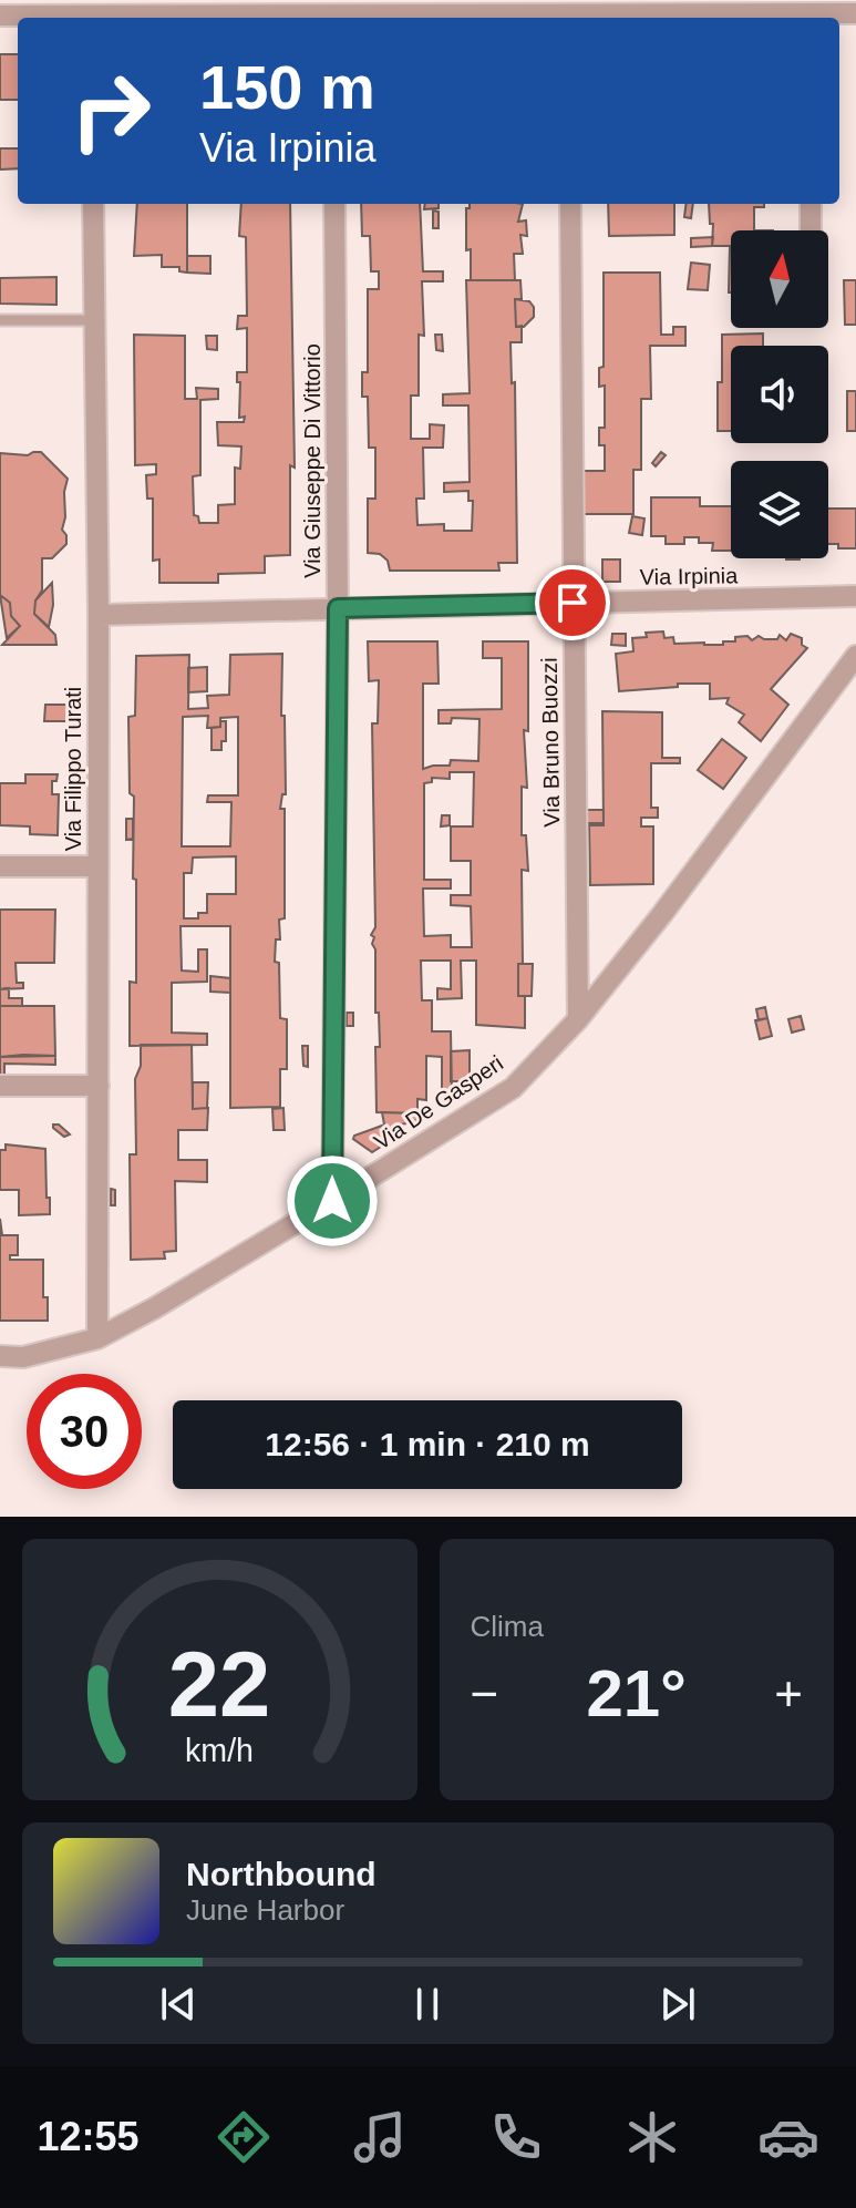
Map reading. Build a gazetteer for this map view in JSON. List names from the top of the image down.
{
  "streets": {
    "street": [
      "Via Giuseppe Di Vittorio",
      "Via Irpinia",
      "Via Bruno Buozzi",
      "Via Filippo Turati",
      "Via De Gasperi"
    ]
  },
  "crossings": [
    ["Via Giuseppe Di Vittorio", "Via Irpinia"],
    ["Via Giuseppe Di Vittorio", "Via De Gasperi"],
    ["Via Irpinia", "Via Bruno Buozzi"],
    ["Via Irpinia", "Via Filippo Turati"],
    ["Via Bruno Buozzi", "Via De Gasperi"],
    ["Via Filippo Turati", "Via De Gasperi"]
  ],
  "north": "top",
  "page": {
    "turn": ["150 m", "Via Irpinia"],
    "limit": "30",
    "trip": "12:56 · 1 min · 210 m",
    "tile": "Clima",
    "heat": ["−", "21°", "+"],
    "song": ["Northbound", "June Harbor"],
    "tabs": "12:55",
    "gauge": ["22", "km/h"]
  }
}
